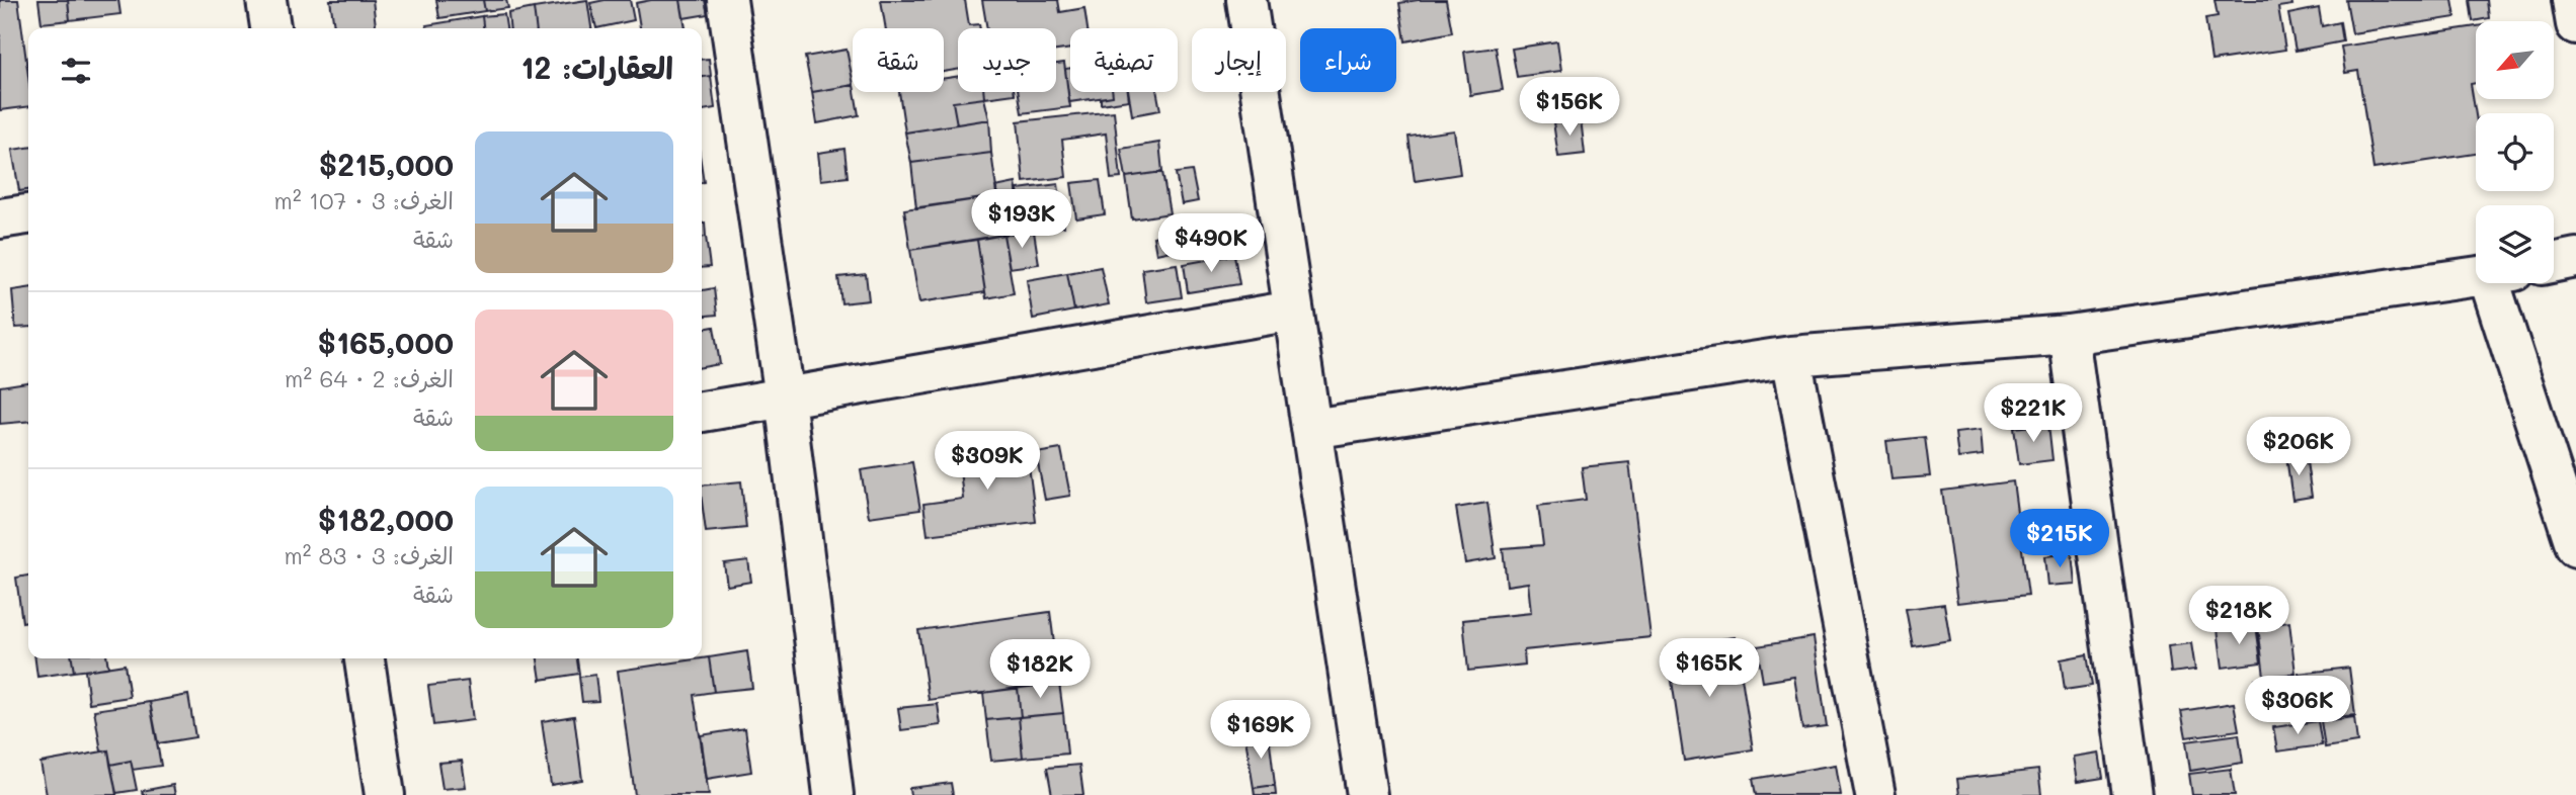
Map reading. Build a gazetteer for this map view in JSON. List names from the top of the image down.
{
  "north": "bottom left",
  "page": {
    "chip": [
      "شراء",
      "إيجار",
      "تصفية",
      "جديد",
      "شقة"
    ],
    "heading": "العقارات: 12",
    "price": [
      "$156K",
      "$193K",
      "$490K",
      "$221K",
      "$206K",
      "$309K",
      "$215K",
      "$218K",
      "$165K",
      "$182K",
      "$306K",
      "$169K"
    ],
    "list": [
      {
        "name": "$215,000",
        "note": "الغرف: 3 · 107 m² · شقة"
      },
      {
        "name": "$165,000",
        "note": "الغرف: 2 · 64 m² · شقة"
      },
      {
        "name": "$182,000",
        "note": "الغرف: 3 · 83 m² · شقة"
      }
    ]
  }
}
